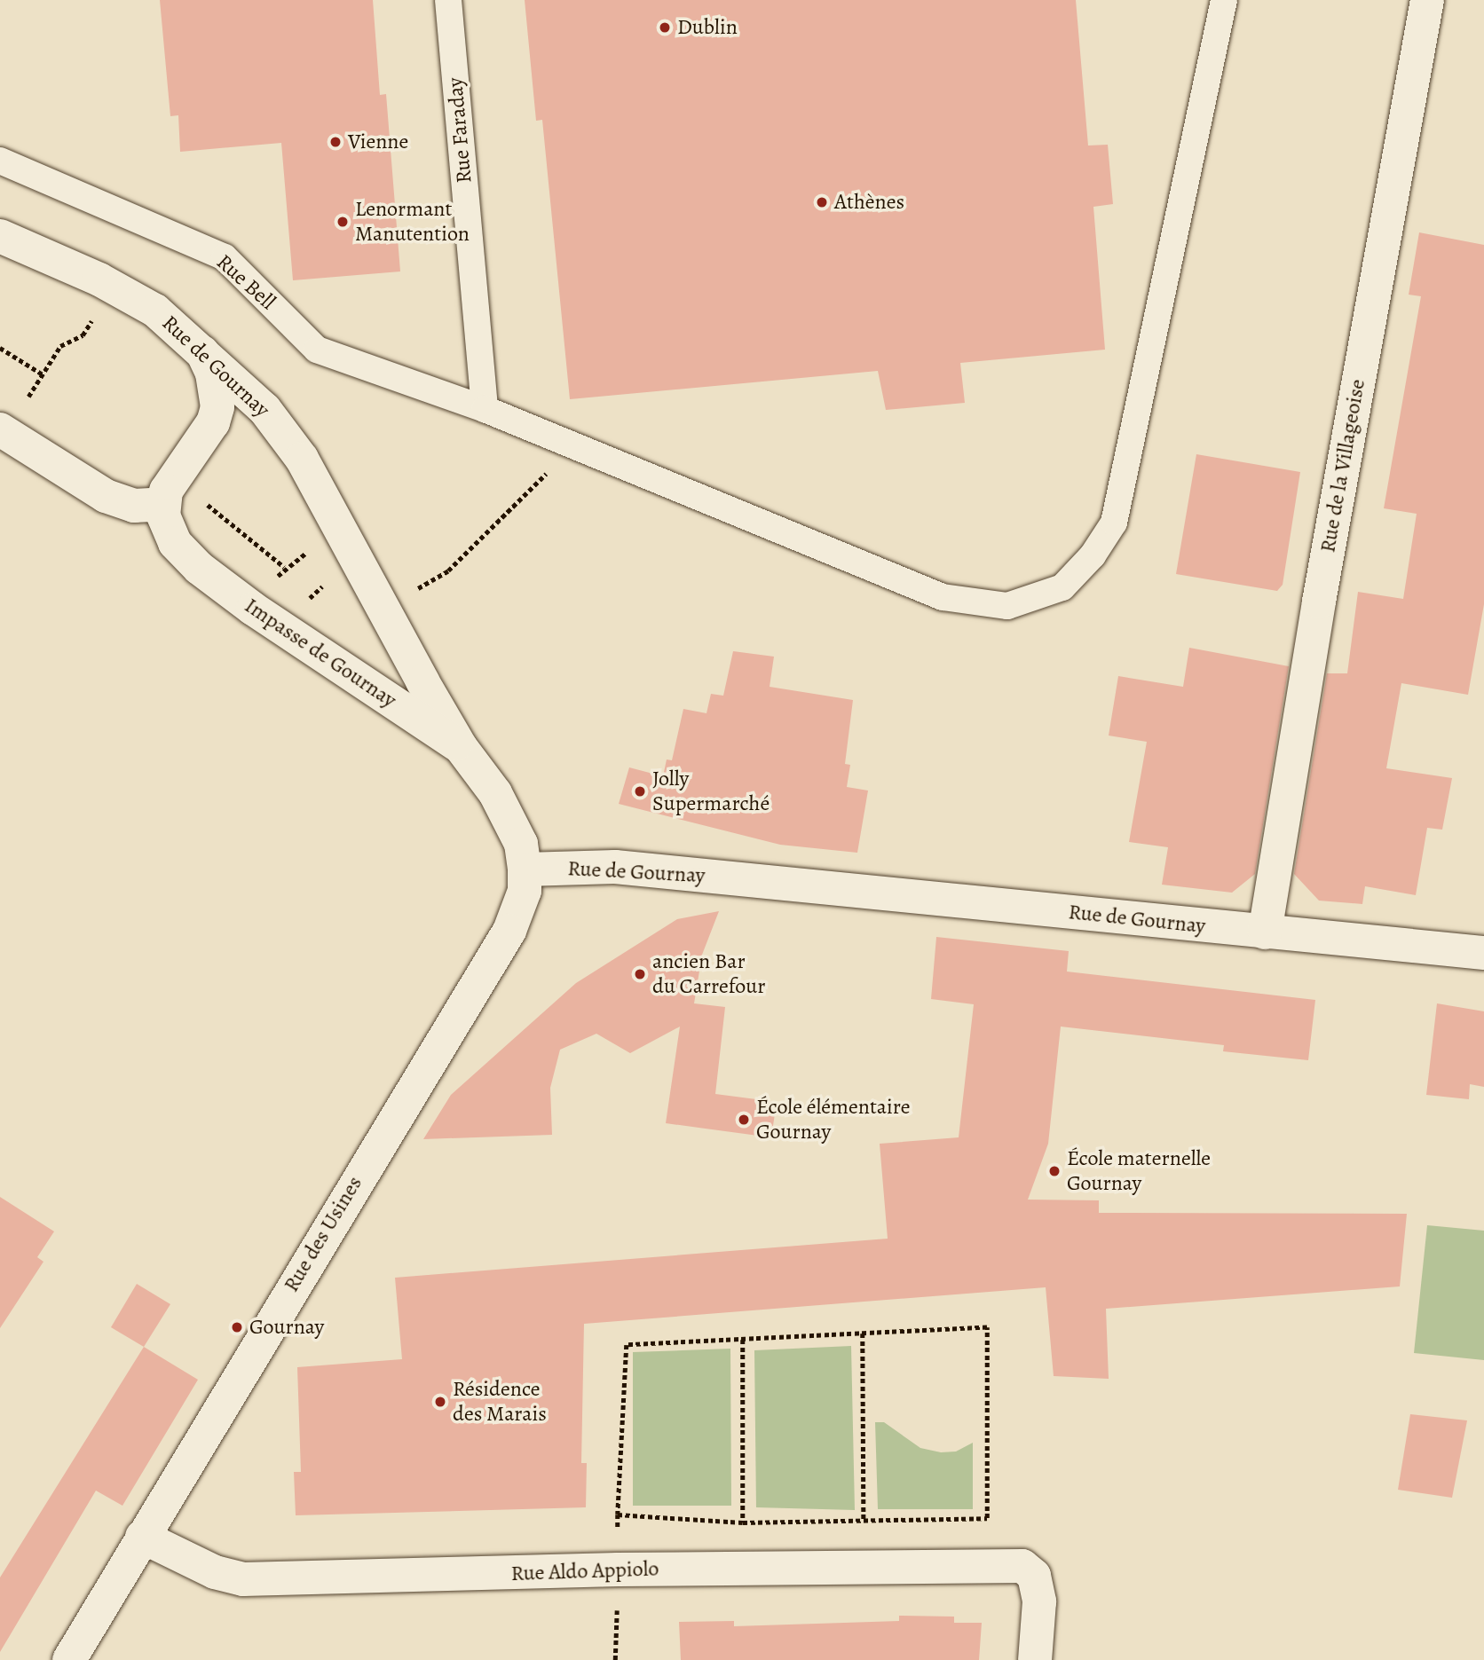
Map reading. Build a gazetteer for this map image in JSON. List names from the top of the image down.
{
  "streets": {
    "street": [
      "Rue de Gournay",
      "Rue de la Villageoise",
      "Impasse de Gournay",
      "Rue des Usines",
      "Rue Aldo Appiolo"
    ],
    "lane": ["Rue Faraday", "Rue Bell"]
  },
  "crossings": [
    ["Rue Faraday", "Rue Bell"],
    ["Rue de Gournay", "Rue de la Villageoise"],
    ["Rue de Gournay", "Impasse de Gournay"],
    ["Rue de Gournay", "Rue des Usines"],
    ["Rue des Usines", "Rue Aldo Appiolo"]
  ],
  "places": [
    "Dublin",
    "Vienne",
    "Athènes",
    "Lenormant Manutention",
    "Jolly Supermarché",
    "ancien Bar du Carrefour",
    "École élémentaire Gournay",
    "École maternelle Gournay",
    "Gournay",
    "Résidence des Marais"
  ]
}
